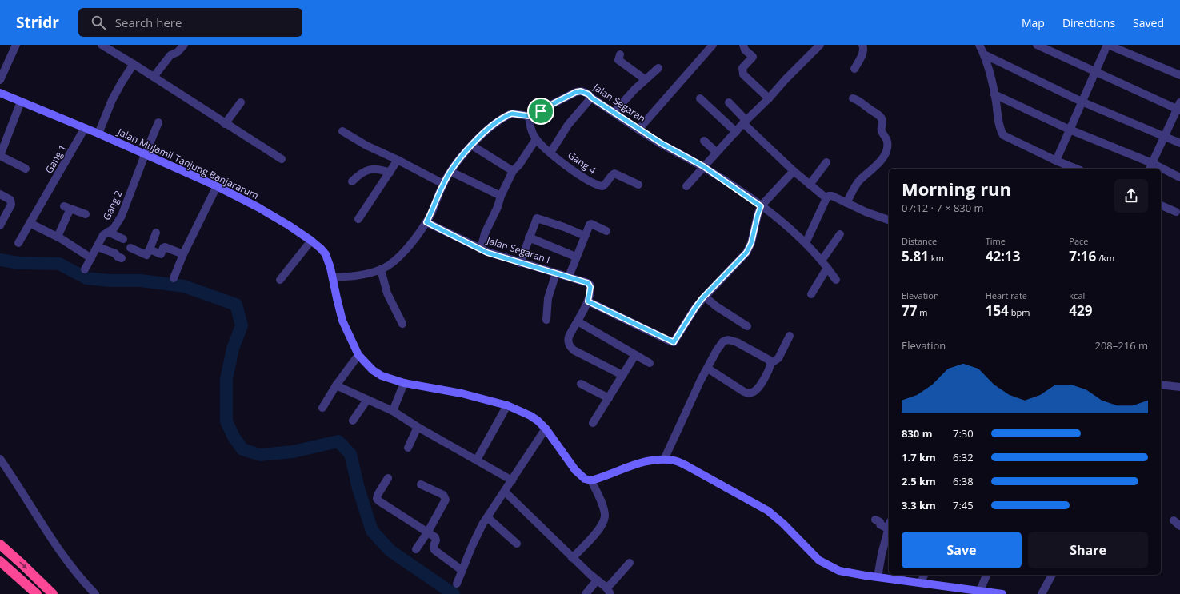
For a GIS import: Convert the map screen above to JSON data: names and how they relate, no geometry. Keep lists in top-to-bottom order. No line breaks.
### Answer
{"streets":{"street":["Jalan Segaran","Gang 1","Gang 4","Jalan Mujamil Tanjung Banjararum","Gang 2","Jalan Segaran I"]},"crossings":[["Jalan Segaran","Gang 4"],["Gang 1","Jalan Mujamil Tanjung Banjararum"],["Jalan Mujamil Tanjung Banjararum","Gang 2"]],"page":{"header":"Stridr","search":"Search here","nav":["Map","Directions","Saved"],"heading":["Morning run","07:12 · 7 × 830 m"],"stats":[["Distance","5.81 km"],["Time","42:13"],["Pace","7:16 /km"],["Elevation","77 m"],["Heart rate","154 bpm"],["kcal","429"]],"chart":["Elevation","208–216 m"],"list":[{"name":"830 m","note":"7:30"},{"name":"1.7 km","note":"6:32"},{"name":"2.5 km","note":"6:38"},{"name":"3.3 km","note":"7:45"}],"buttons":["Save","Share"]}}
